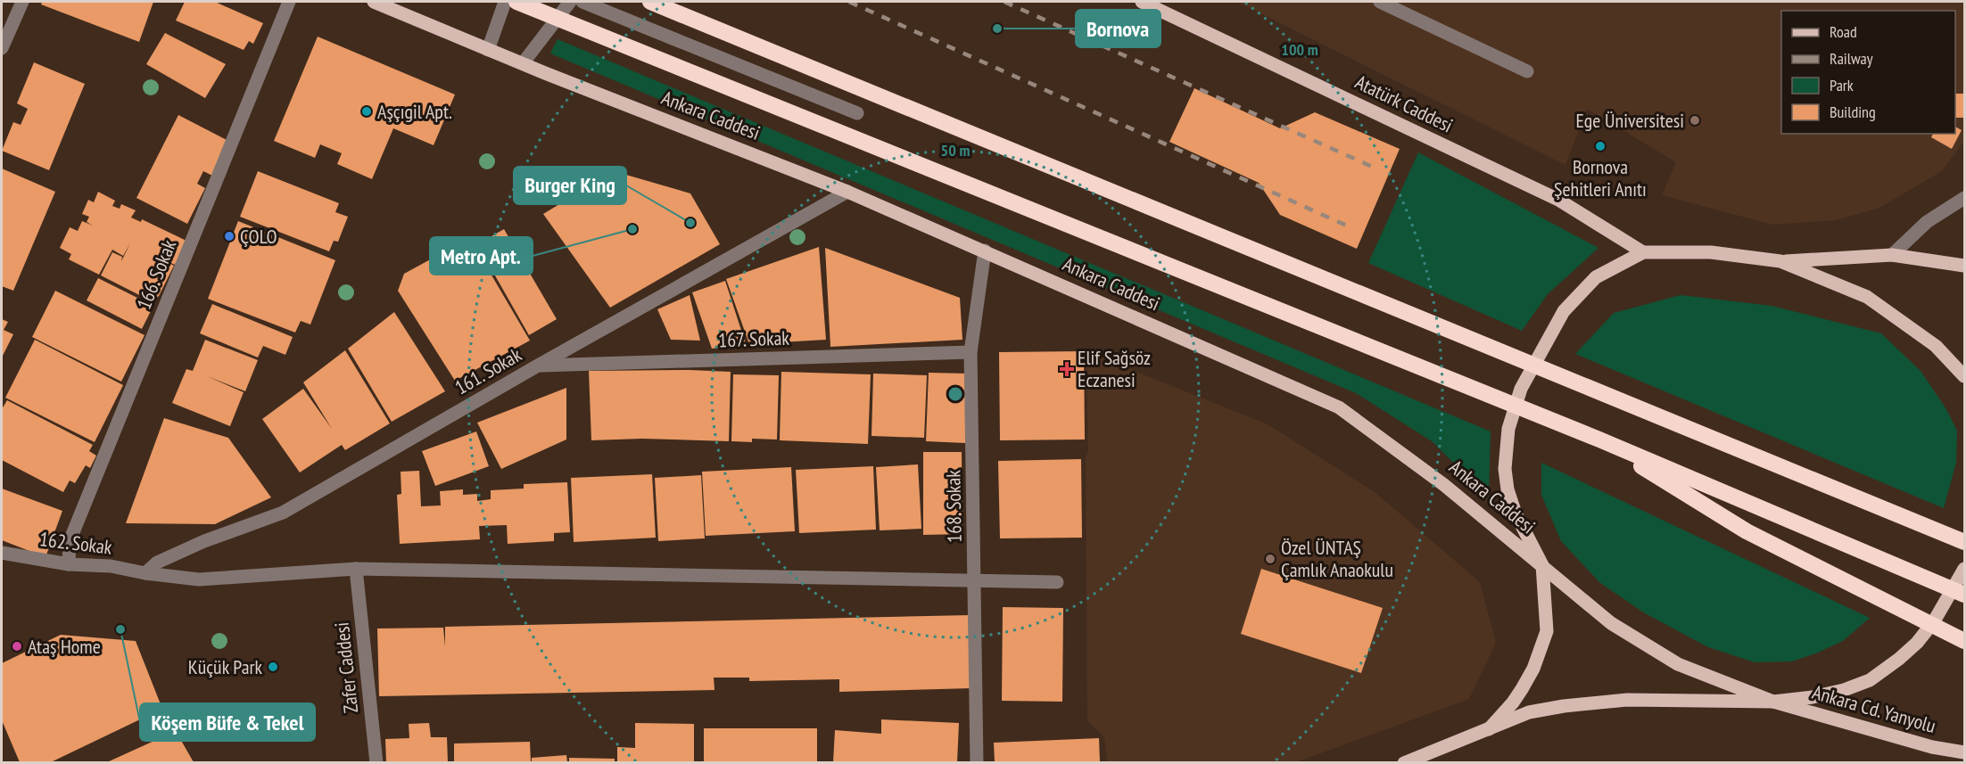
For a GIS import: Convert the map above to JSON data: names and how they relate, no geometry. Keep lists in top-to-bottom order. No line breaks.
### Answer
{"streets":{"highway":["Ankara Caddesi"],"main road":["Atatürk Caddesi","Ankara Cd. Yanyolu"],"street":["166. Sokak","167. Sokak","161. Sokak","168. Sokak","162. Sokak","Zafer Caddesi"]},"crossings":[["Ankara Caddesi","161. Sokak"],["Ankara Caddesi","168. Sokak"],["Ankara Caddesi","Ankara Cd. Yanyolu"],["166. Sokak","162. Sokak"],["167. Sokak","161. Sokak"],["167. Sokak","168. Sokak"],["161. Sokak","162. Sokak"],["168. Sokak","162. Sokak"],["162. Sokak","Zafer Caddesi"]],"places":{"other":["Bornova","Aşçıgil Apt.","Ege Üniversitesi","Bornova Şehitleri Anıtı","Burger King","Metro Apt.","ÇOLO","Özel ÜNTAŞ Çamlık Anaokulu","Köşem Büfe & Tekel","Ataş Home","Küçük Park"],"health":["Elif Sağsöz Eczanesi"]},"legend":["Road","Railway","Park","Building"],"rings":["100 m","50 m"]}
